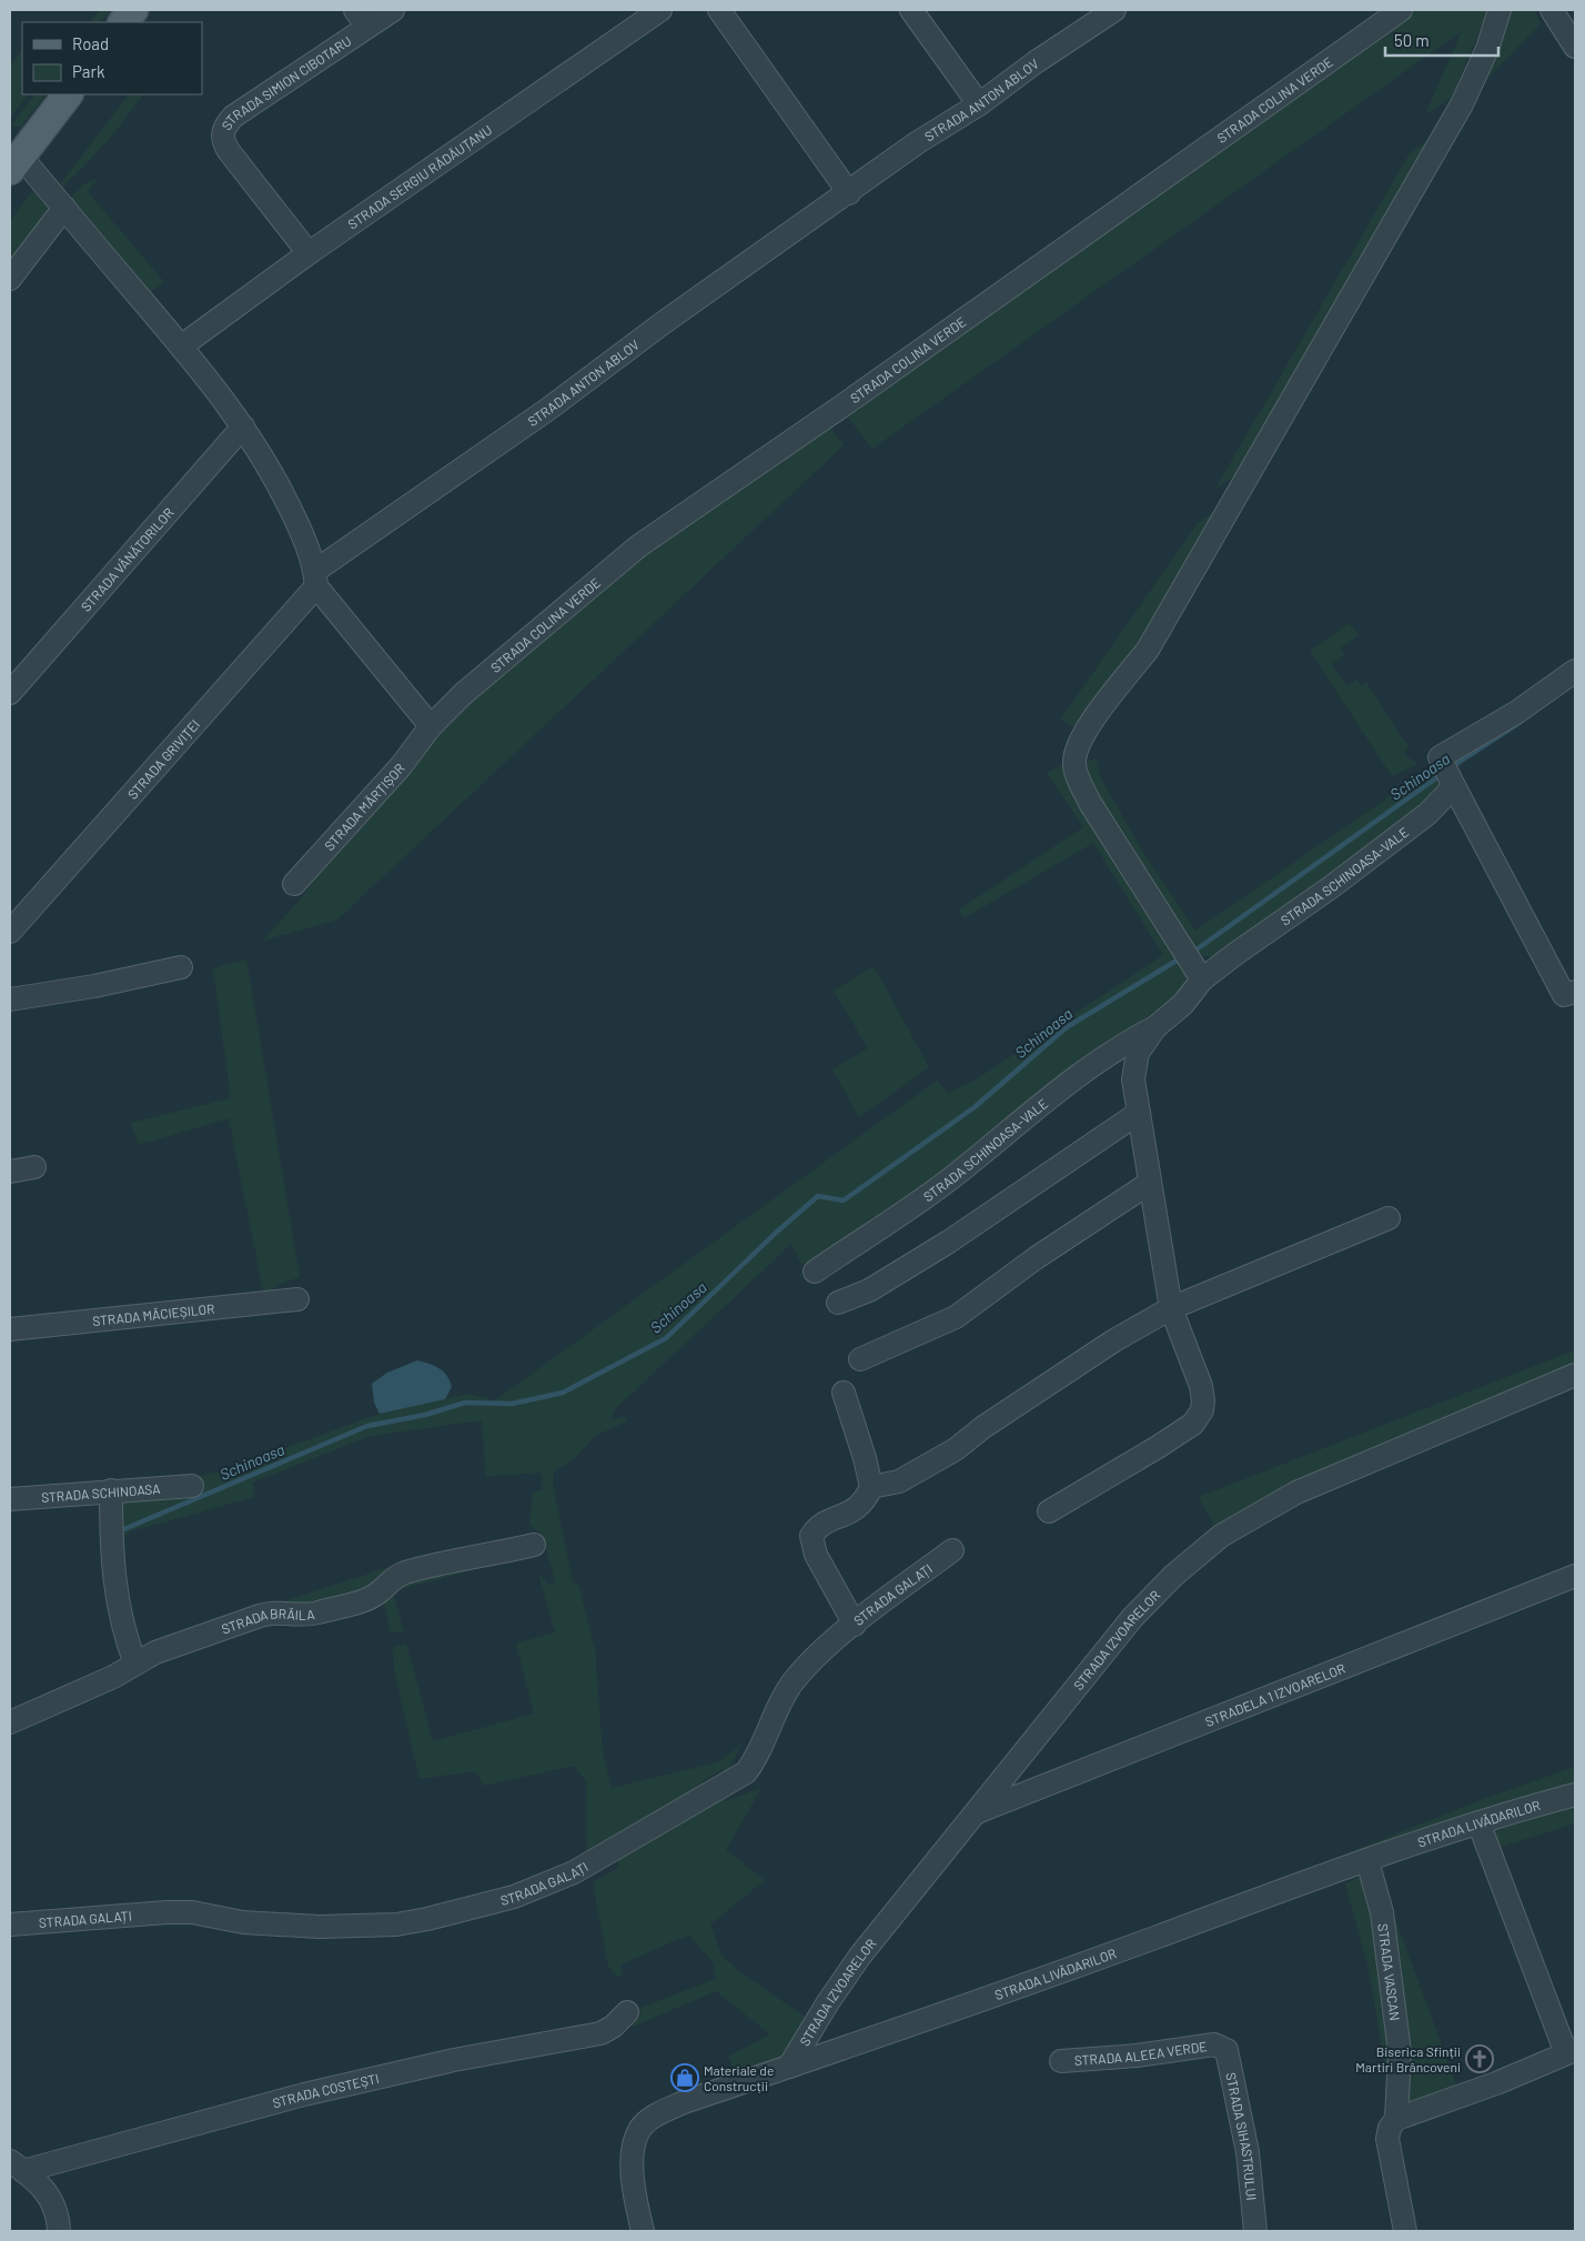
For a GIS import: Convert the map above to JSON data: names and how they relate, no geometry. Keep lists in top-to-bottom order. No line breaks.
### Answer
{"streets":{"street":["STRADA SIMION CIBOTARU","STRADA COLINA VERDE","STRADA ANTON ABLOV","STRADA SERGIU RĂDĂUȚANU","STRADA VÂNĂTORILOR","STRADA GRIVIȚEI","STRADA MĂRȚIȘOR","STRADA SCHINOASA-VALE","STRADA MĂCIEȘILOR","STRADA SCHINOASA","STRADA GALAȚI","STRADA BRĂILA","STRADA IZVOARELOR","STRADELA 1 IZVOARELOR","STRADA LIVĂDARILOR","STRADA VASCAN","STRADA ALEEA VERDE","STRADA COSTEȘTI","STRADA SIHASTRULUI"]},"crossings":[["STRADA SIMION CIBOTARU","STRADA SERGIU RĂDĂUȚANU"],["STRADA COLINA VERDE","STRADA MĂRȚIȘOR"],["STRADA ANTON ABLOV","STRADA GRIVIȚEI"],["STRADA IZVOARELOR","STRADELA 1 IZVOARELOR"],["STRADA IZVOARELOR","STRADA LIVĂDARILOR"],["STRADA LIVĂDARILOR","STRADA VASCAN"],["STRADA ALEEA VERDE","STRADA SIHASTRULUI"]],"water":["Schinoasa"],"places":{"church":["Biserica Sfinții Martiri Brâncoveni"],"shop":["Materiale de Construcții"]},"legend":["Road","Park"],"scale_bar":"50 m"}
